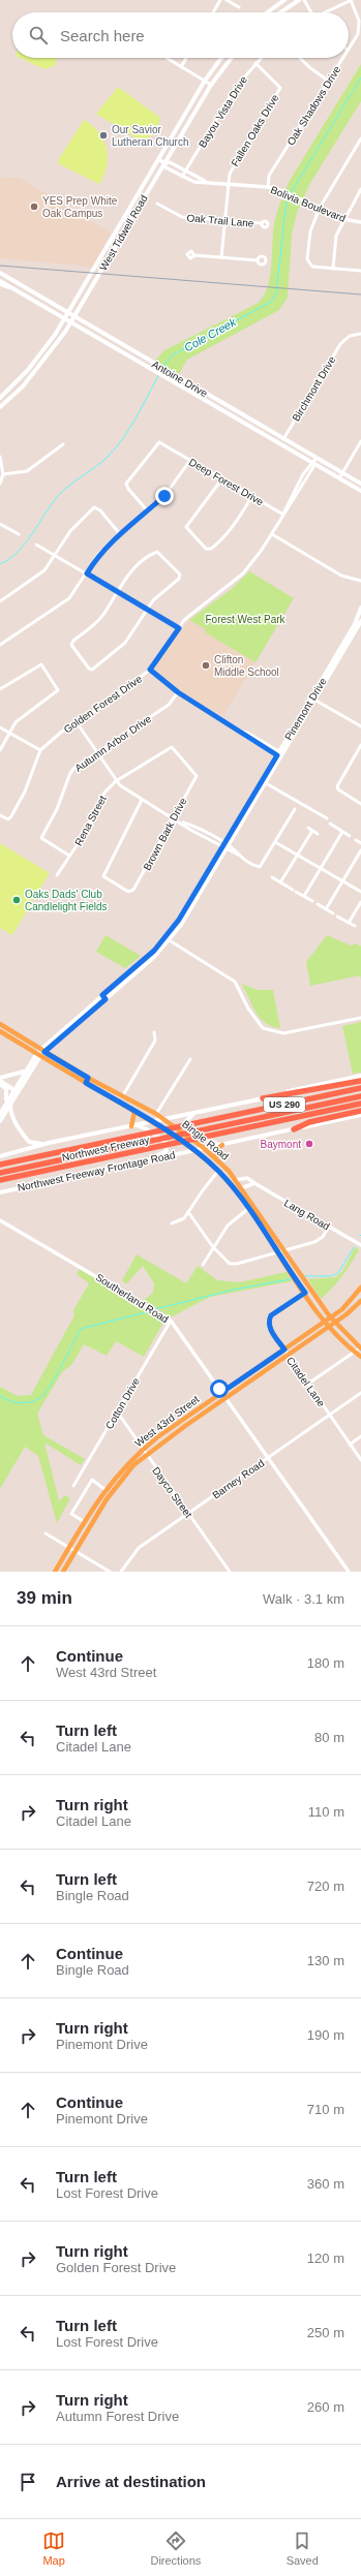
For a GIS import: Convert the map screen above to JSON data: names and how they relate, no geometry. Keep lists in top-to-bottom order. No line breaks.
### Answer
{"streets":{"highway":["US 290","Northwest Freeway"],"main road":["West Tidwell Road","Antoine Drive","Pinemont Drive","Bingle Road","Northwest Freeway Frontage Road","West 43rd Street"],"street":["Oak Shadows Drive","Bayou Vista Drive","Fallen Oaks Drive","Bolivia Boulevard","Oak Trail Lane","Birchmont Drive","Deep Forest Drive","Golden Forest Drive","Autumn Arbor Drive","Rena Street","Brown Bark Drive","Lang Road","Southerland Road","Citadel Lane","Cotton Drive","Barney Road","Dayco Street"]},"crossings":[["Oak Shadows Drive","Bolivia Boulevard"],["Bayou Vista Drive","Fallen Oaks Drive"],["Bayou Vista Drive","Bolivia Boulevard"],["Fallen Oaks Drive","Bolivia Boulevard"],["Fallen Oaks Drive","Oak Trail Lane"],["Bolivia Boulevard","West Tidwell Road"],["West Tidwell Road","Antoine Drive"],["Antoine Drive","Birchmont Drive"],["Antoine Drive","Golden Forest Drive"],["Deep Forest Drive","Golden Forest Drive"],["Pinemont Drive","Bingle Road"],["Autumn Arbor Drive","Rena Street"],["Rena Street","Brown Bark Drive"],["Bingle Road","Northwest Freeway Frontage Road"],["Bingle Road","Lang Road"],["Bingle Road","Citadel Lane"],["Bingle Road","West 43rd Street"],["Southerland Road","Cotton Drive"],["Southerland Road","West 43rd Street"],["Southerland Road","Barney Road"],["Citadel Lane","West 43rd Street"],["Citadel Lane","Barney Road"],["Cotton Drive","Dayco Street"],["West 43rd Street","Dayco Street"],["Barney Road","Dayco Street"]],"water":["Cole Creek"],"parks":["Forest West Park"],"places":["Our Savior Lutheran Church","YES Prep White Oak Campus","Clifton Middle School","Oaks Dads' Club Candlelight Fields","Baymont"],"page":{"search":"Search here","heading":["39 min","Walk · 3.1 km"],"list":[["Continue","West 43rd Street","180 m"],["Turn left","Citadel Lane","80 m"],["Turn right","Citadel Lane","110 m"],["Turn left","Bingle Road","720 m"],["Continue","Bingle Road","130 m"],["Turn right","Pinemont Drive","190 m"],["Continue","Pinemont Drive","710 m"],["Turn left","Lost Forest Drive","360 m"],["Turn right","Golden Forest Drive","120 m"],["Turn left","Lost Forest Drive","250 m"],["Turn right","Autumn Forest Drive","260 m"],"Arrive at destination"],"nav":["Map","Directions","Saved"]}}
